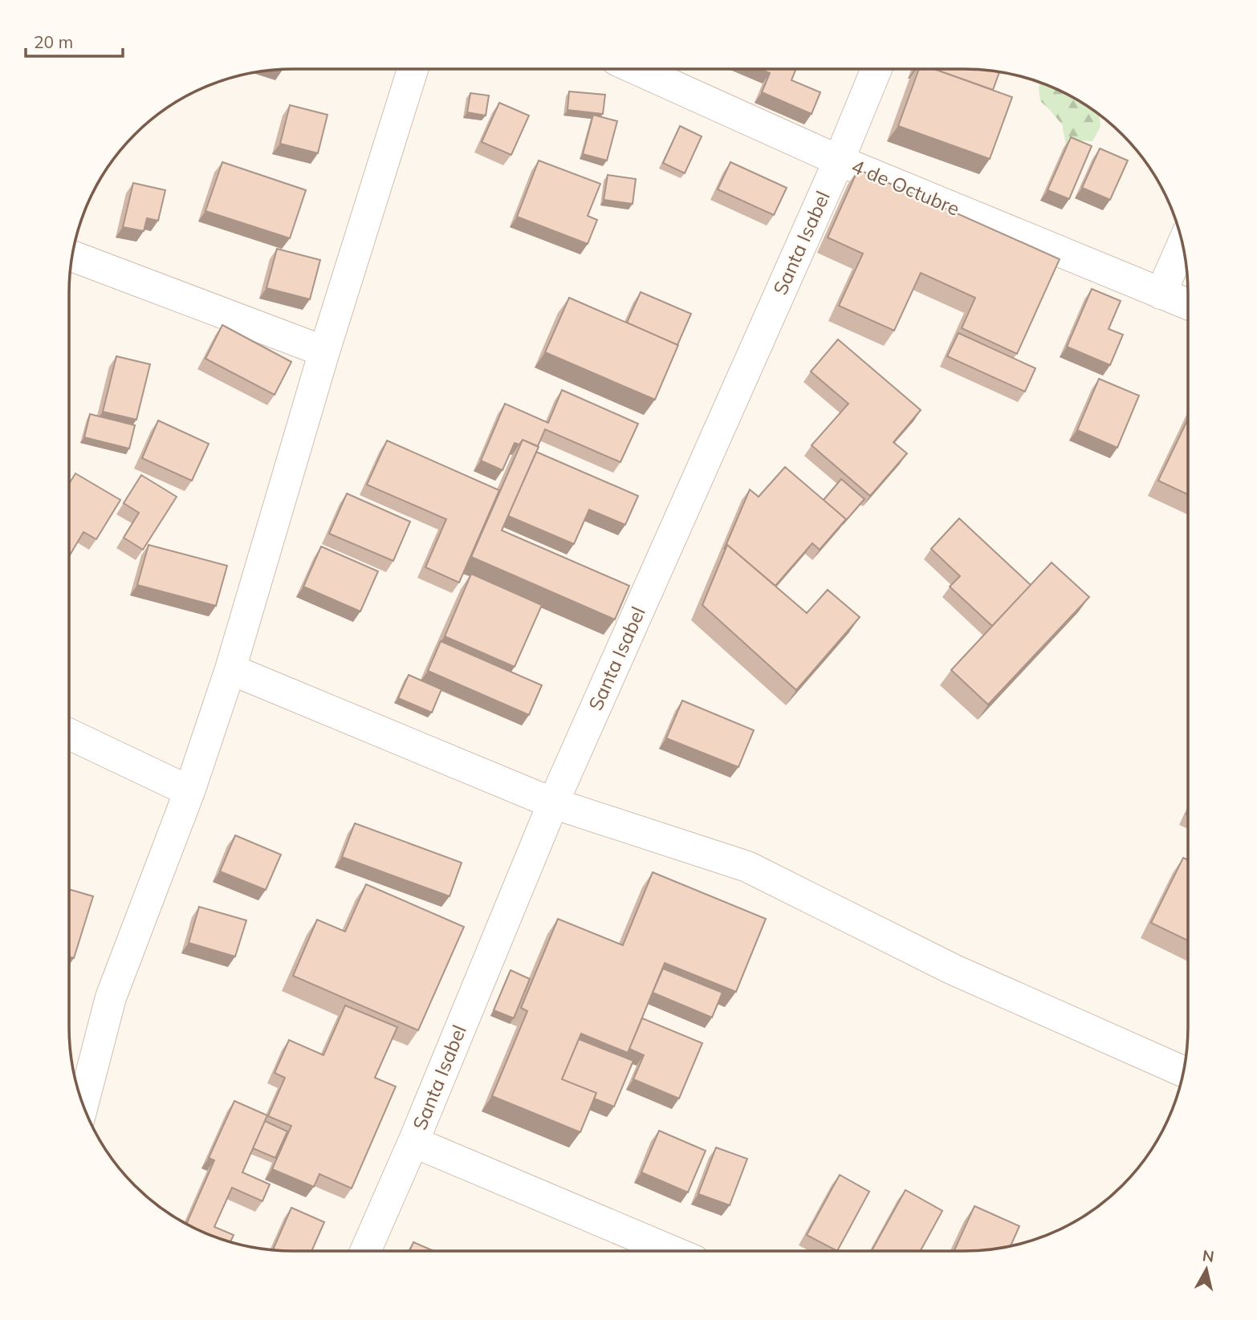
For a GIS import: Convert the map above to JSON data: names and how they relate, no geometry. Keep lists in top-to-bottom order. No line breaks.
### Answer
{"streets":{"street":["4 de Octubre","Santa Isabel"]},"crossings":[["4 de Octubre","Santa Isabel"]],"scale_bar":"20 m","north":"top"}
